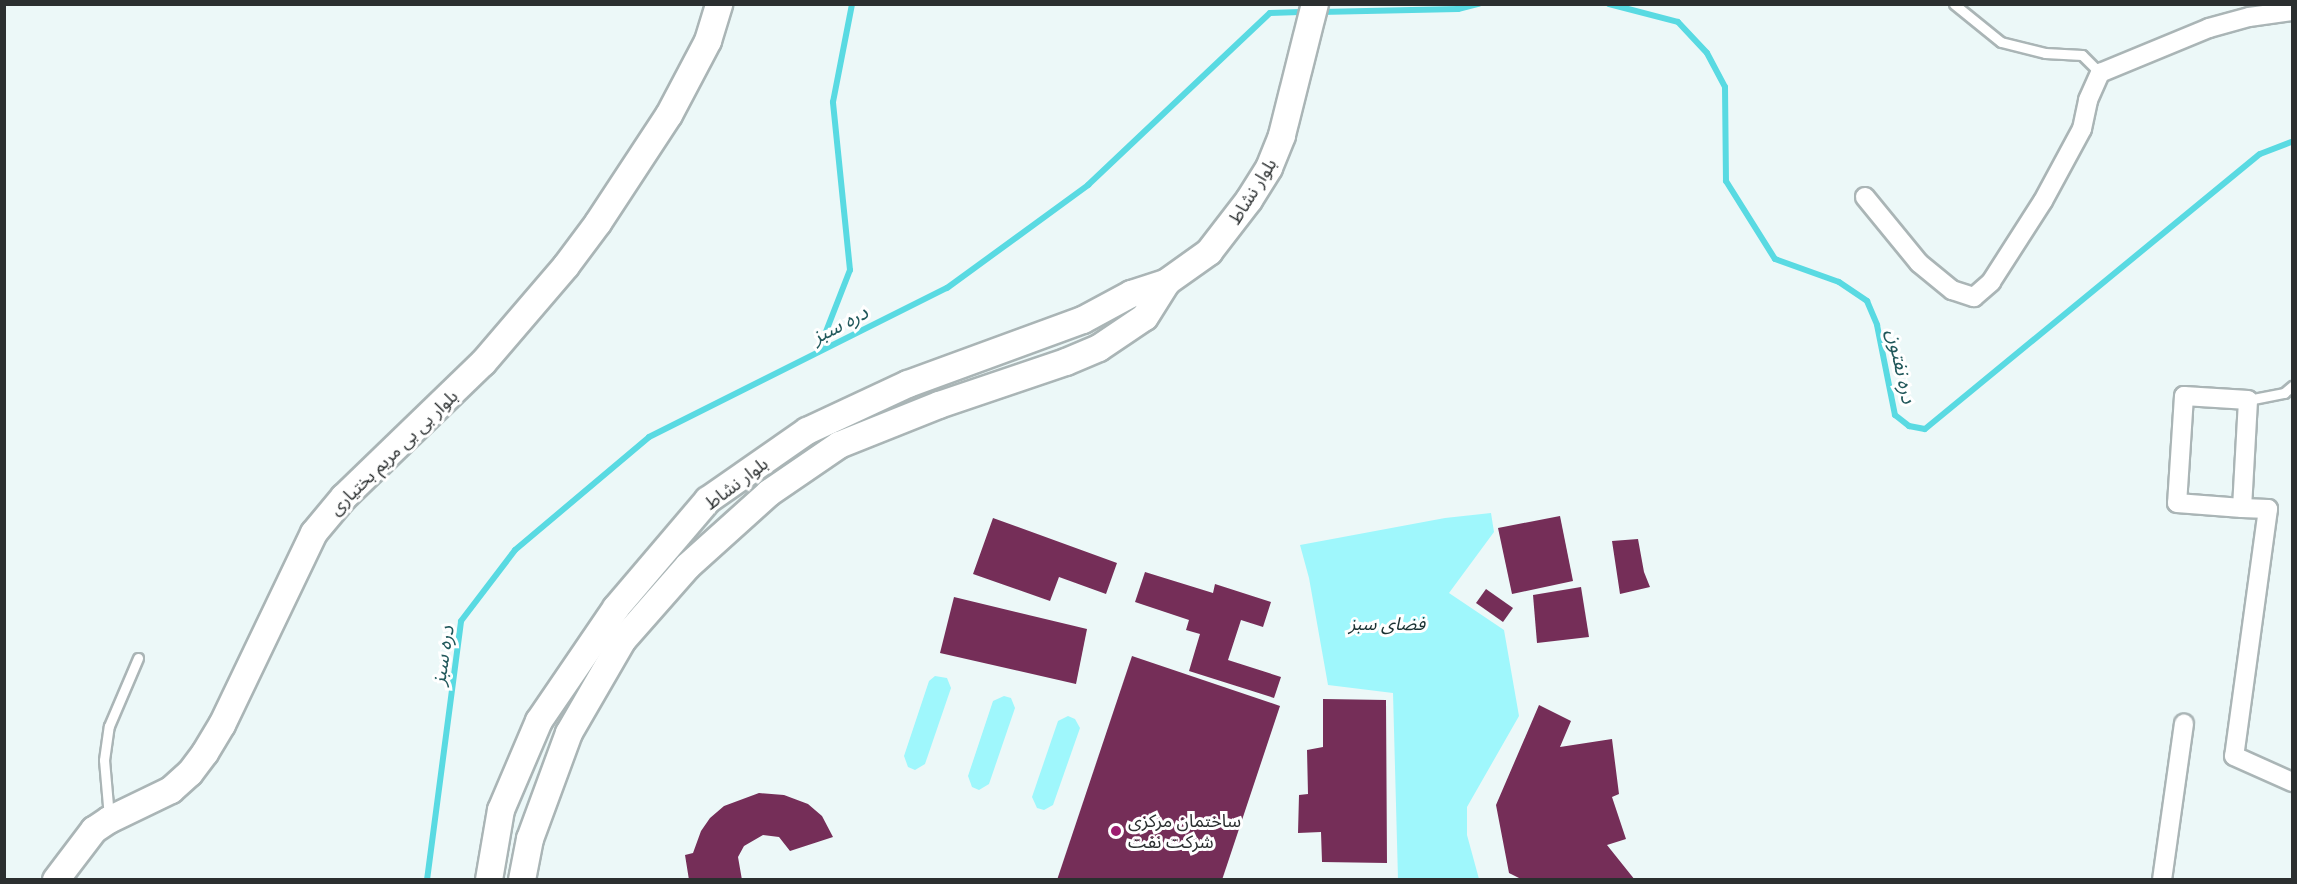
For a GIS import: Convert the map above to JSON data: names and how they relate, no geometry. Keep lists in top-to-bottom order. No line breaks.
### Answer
{"streets":{"main road":["بلوار نشاط","بلوار بی بی مریم بختیاری"]},"water":["دره سبز","دره نفتون"],"parks":["فضای سبز"],"places":["ساختمان مرکزی شرکت نفت"]}
